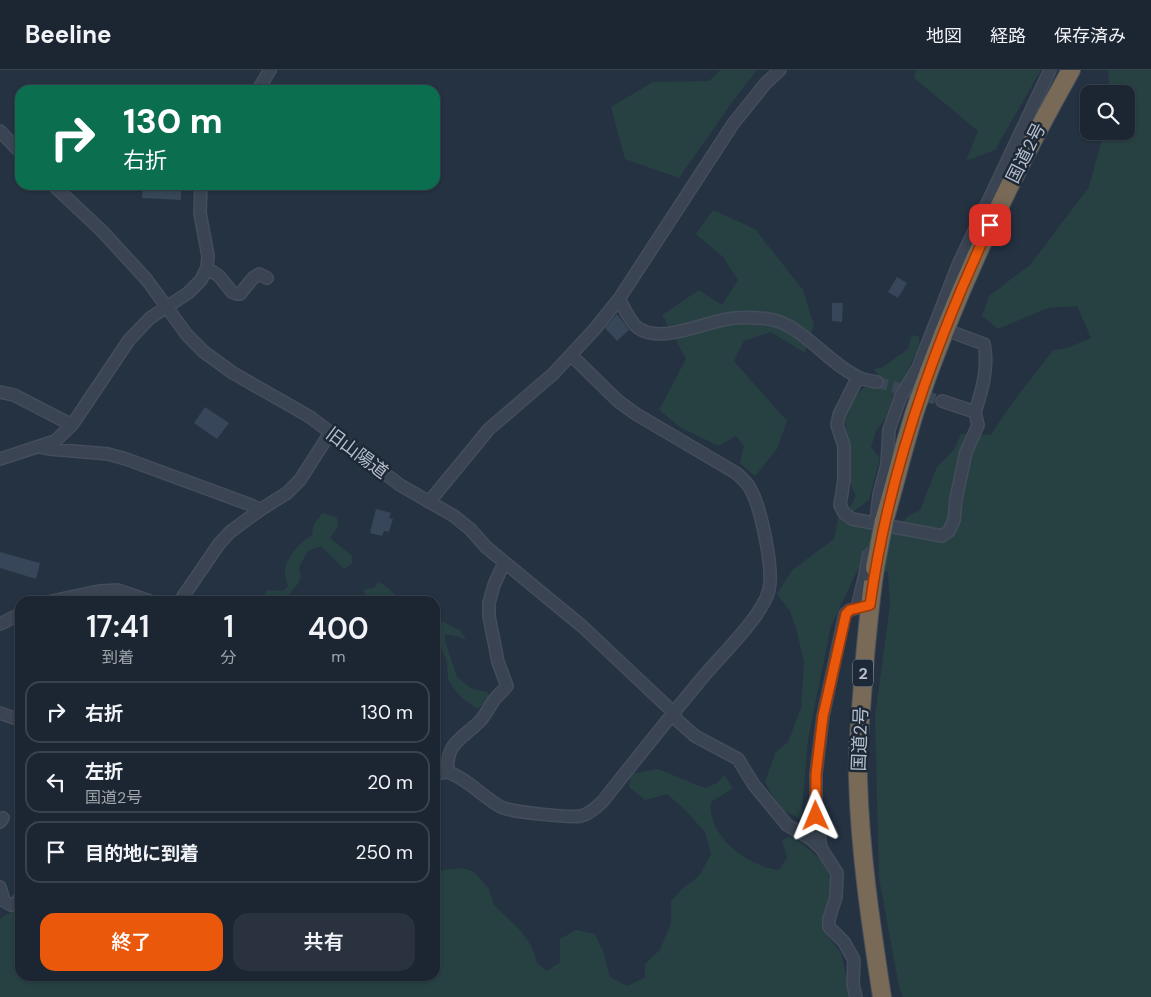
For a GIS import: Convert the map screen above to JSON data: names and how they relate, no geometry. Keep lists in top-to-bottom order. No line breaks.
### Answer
{"streets":{"highway":["国道2号","2"],"street":["旧山陽道"]},"page":{"header":"Beeline","nav":["地図","経路","保存済み"],"turn":["130 m","右折"],"eta":["17:41","到着","1","分","400","m"],"list":[{"name":"右折","value":"130 m"},{"name":"左折","note":"国道2号","value":"20 m"},{"name":"目的地に到着","value":"250 m"}],"buttons":["終了","共有"]}}
